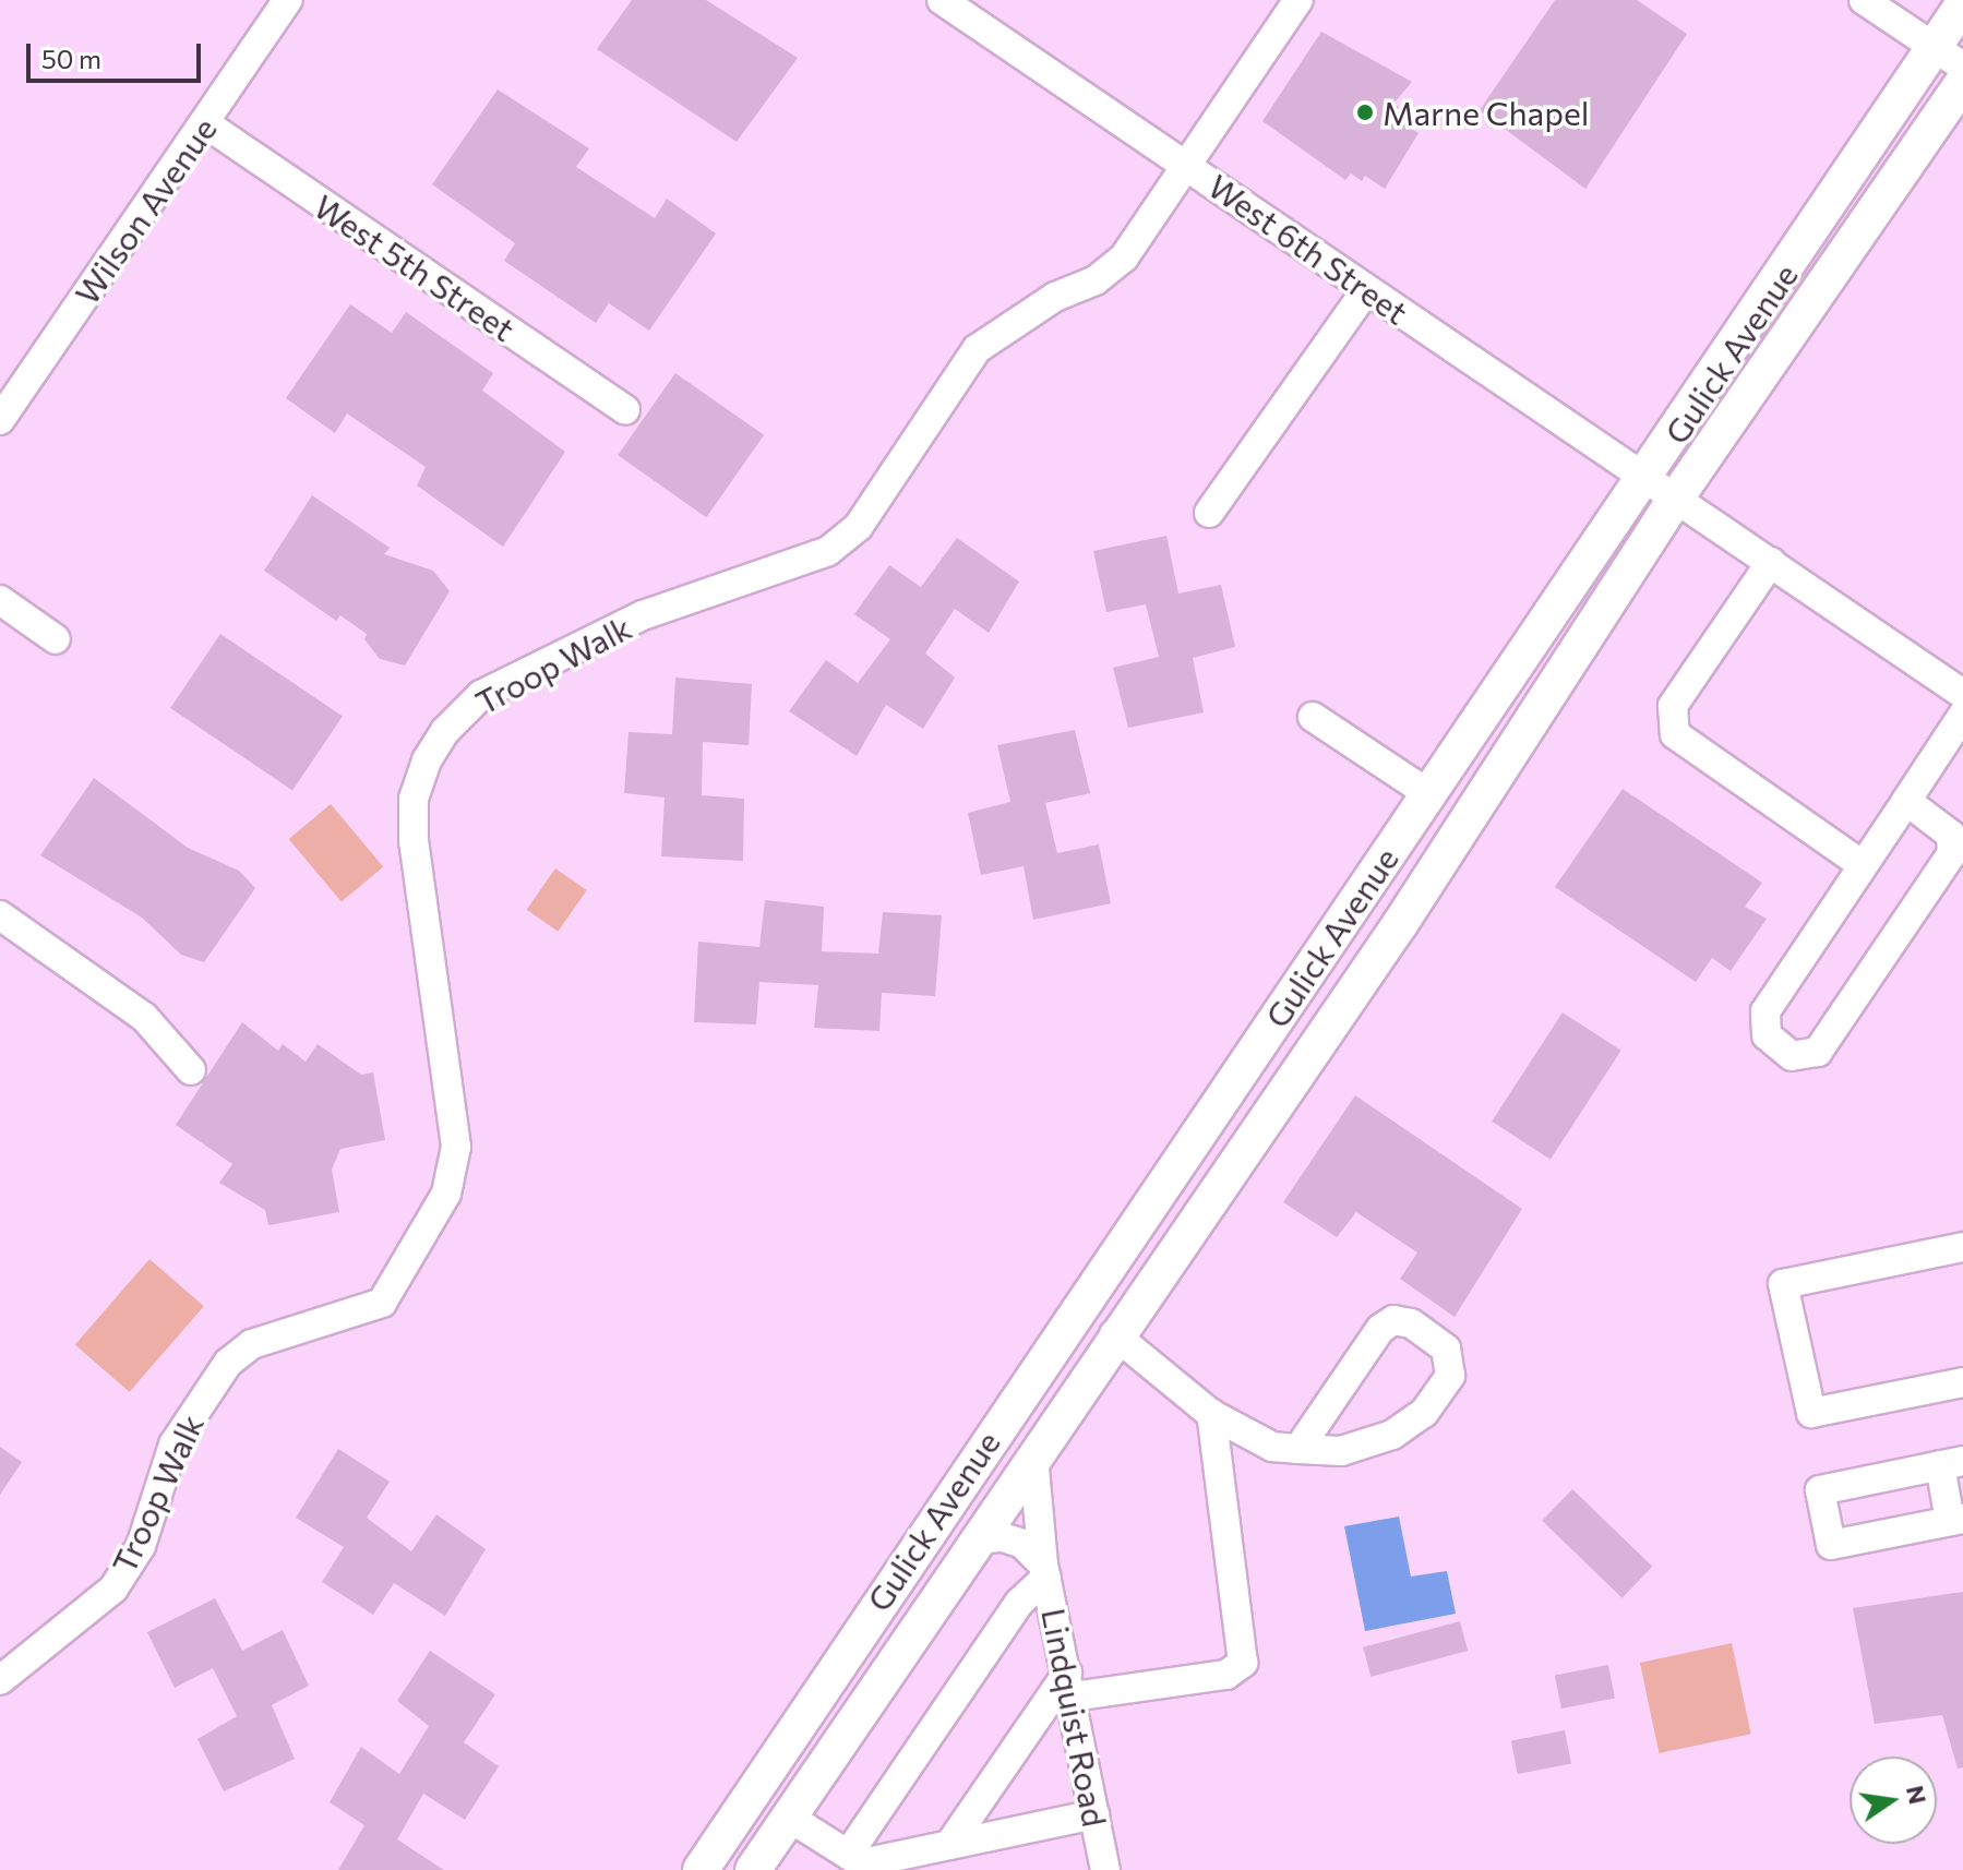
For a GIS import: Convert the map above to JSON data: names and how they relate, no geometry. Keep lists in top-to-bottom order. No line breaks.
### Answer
{"streets":{"main road":["Gulick Avenue"],"street":["Wilson Avenue","West 6th Street","West 5th Street","Troop Walk","Lindquist Road"]},"crossings":[["Wilson Avenue","West 5th Street"],["West 6th Street","Gulick Avenue"],["West 6th Street","Troop Walk"],["Gulick Avenue","Lindquist Road"]],"places":["Marne Chapel"],"scale_bar":"50 m","north":"right"}
